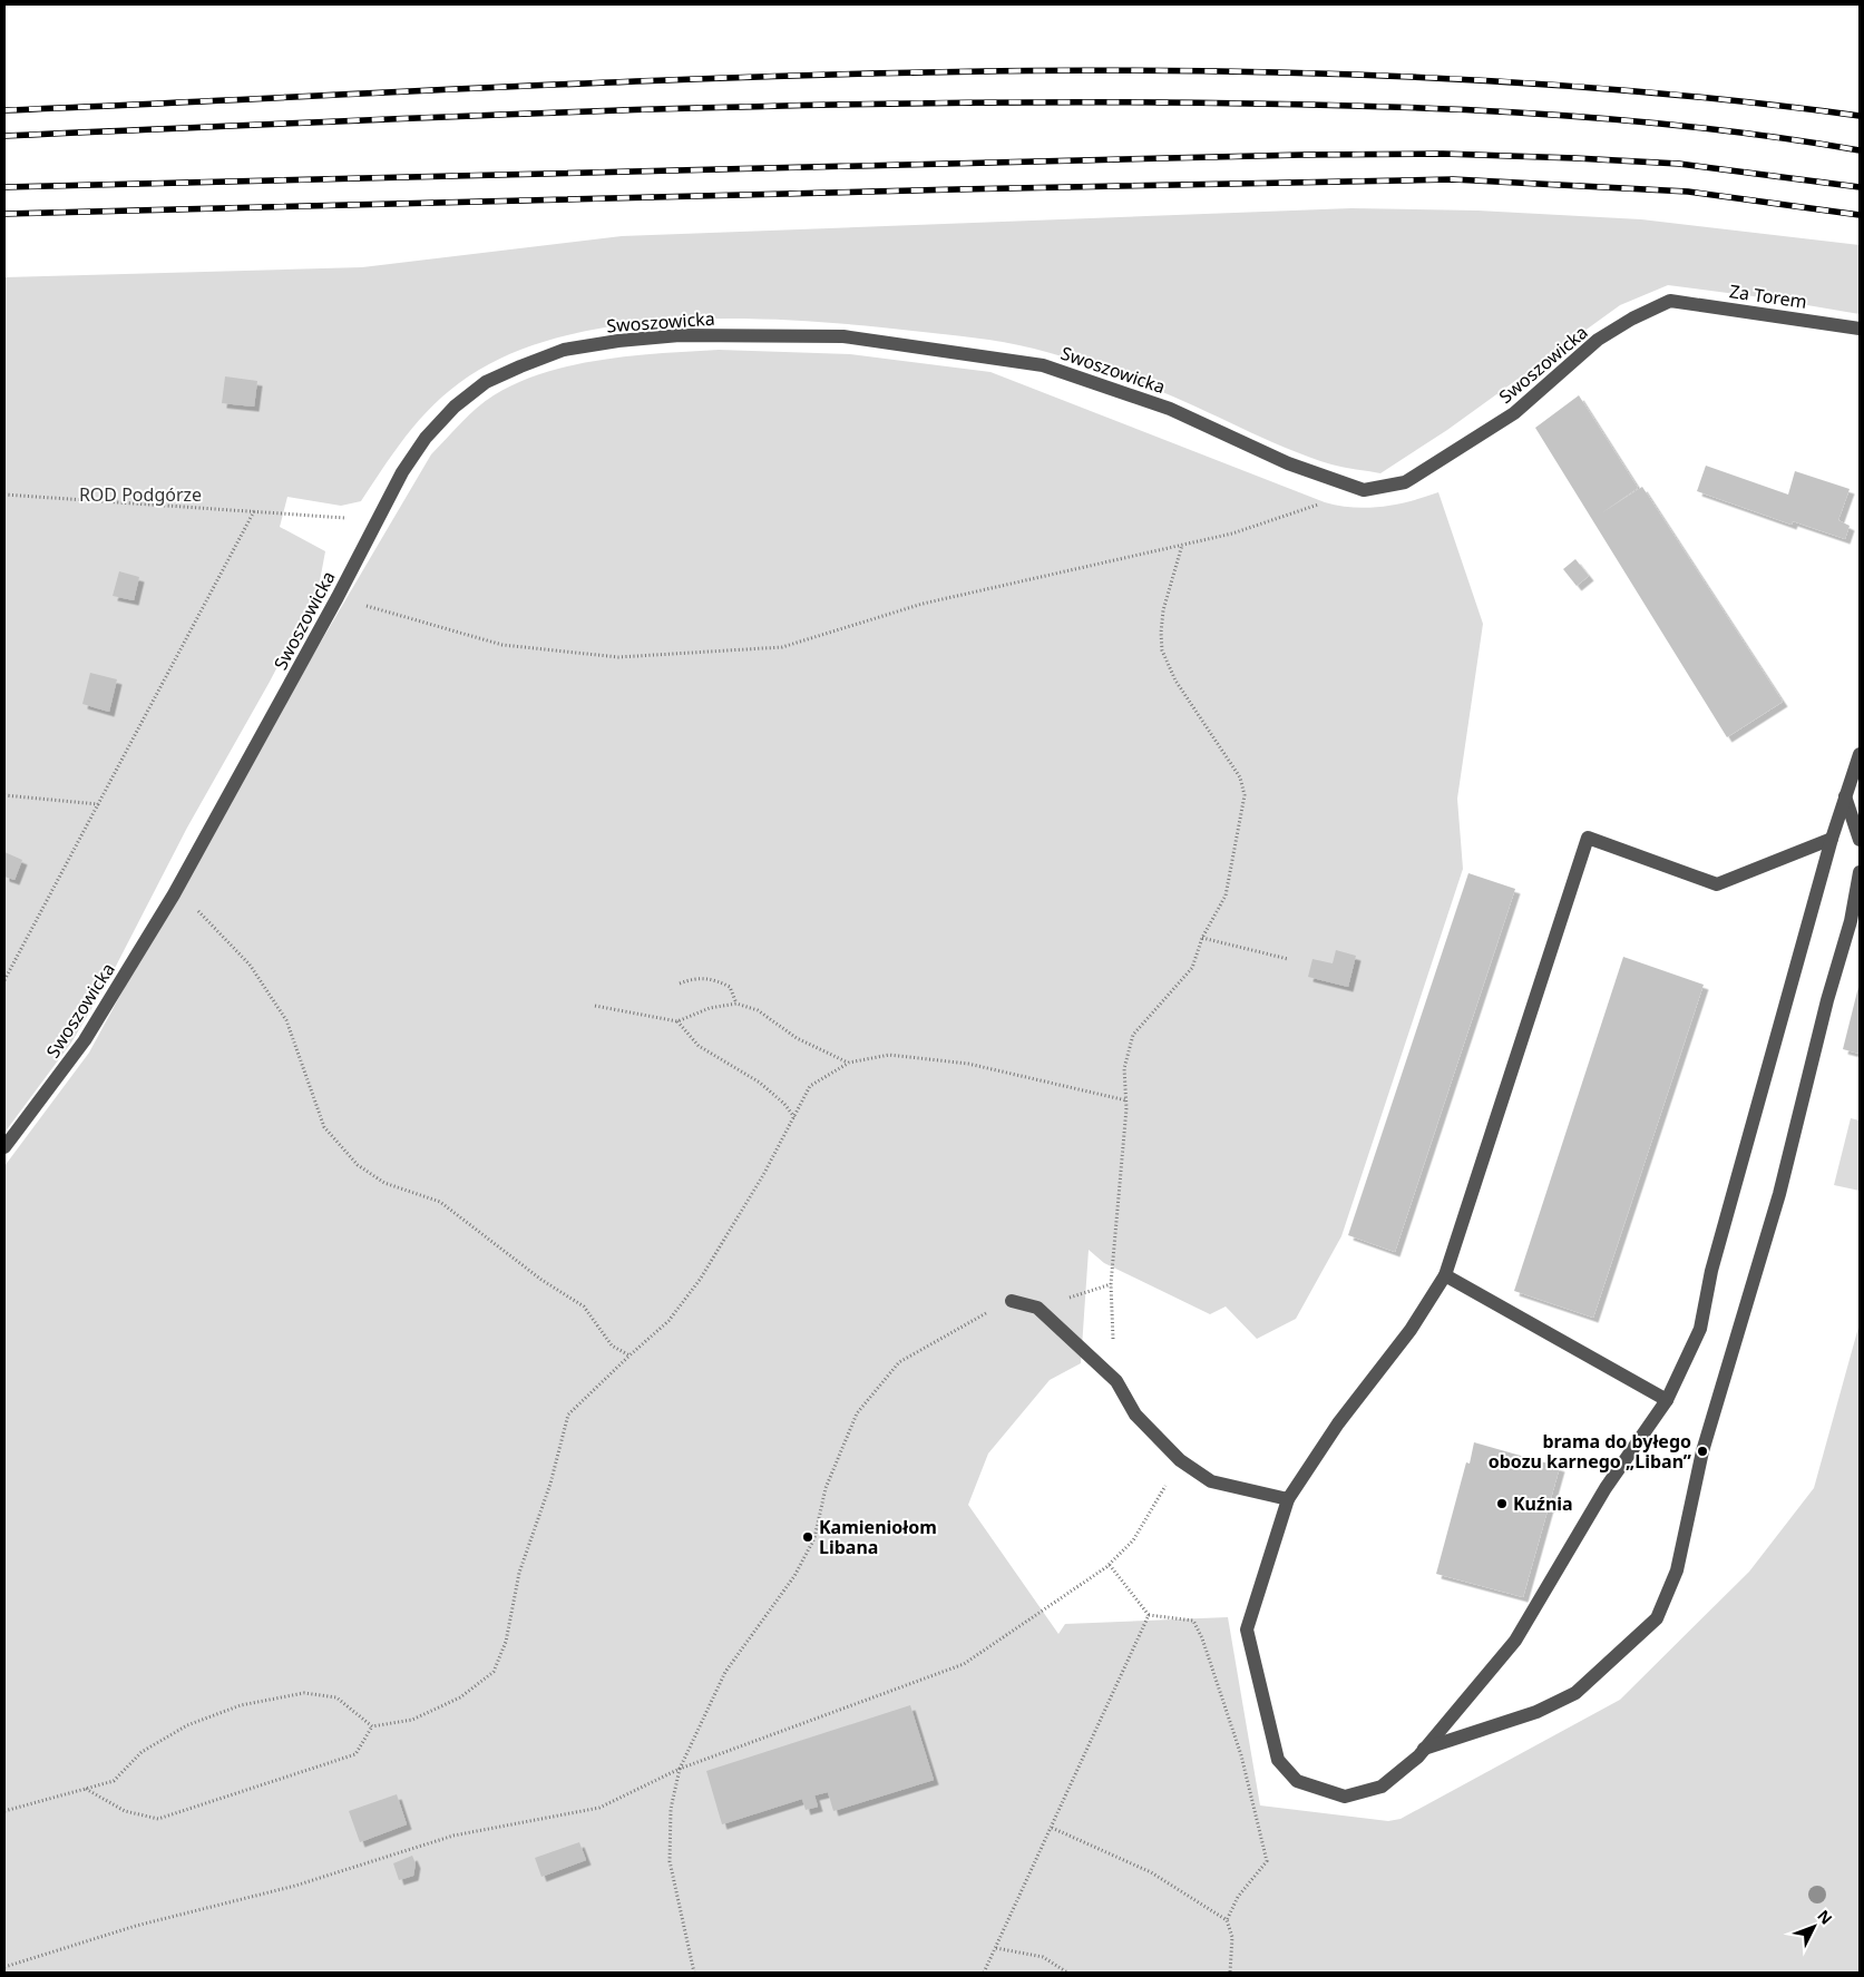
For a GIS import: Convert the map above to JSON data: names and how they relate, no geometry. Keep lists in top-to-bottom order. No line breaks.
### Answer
{"streets":{"street":["Za Torem","Swoszowicka"]},"crossings":[["Za Torem","Swoszowicka"]],"parks":["ROD Podgórze"],"places":["brama do byłego obozu karnego „Liban”","Kuźnia","Kamieniołom Libana"],"north":"top right"}
